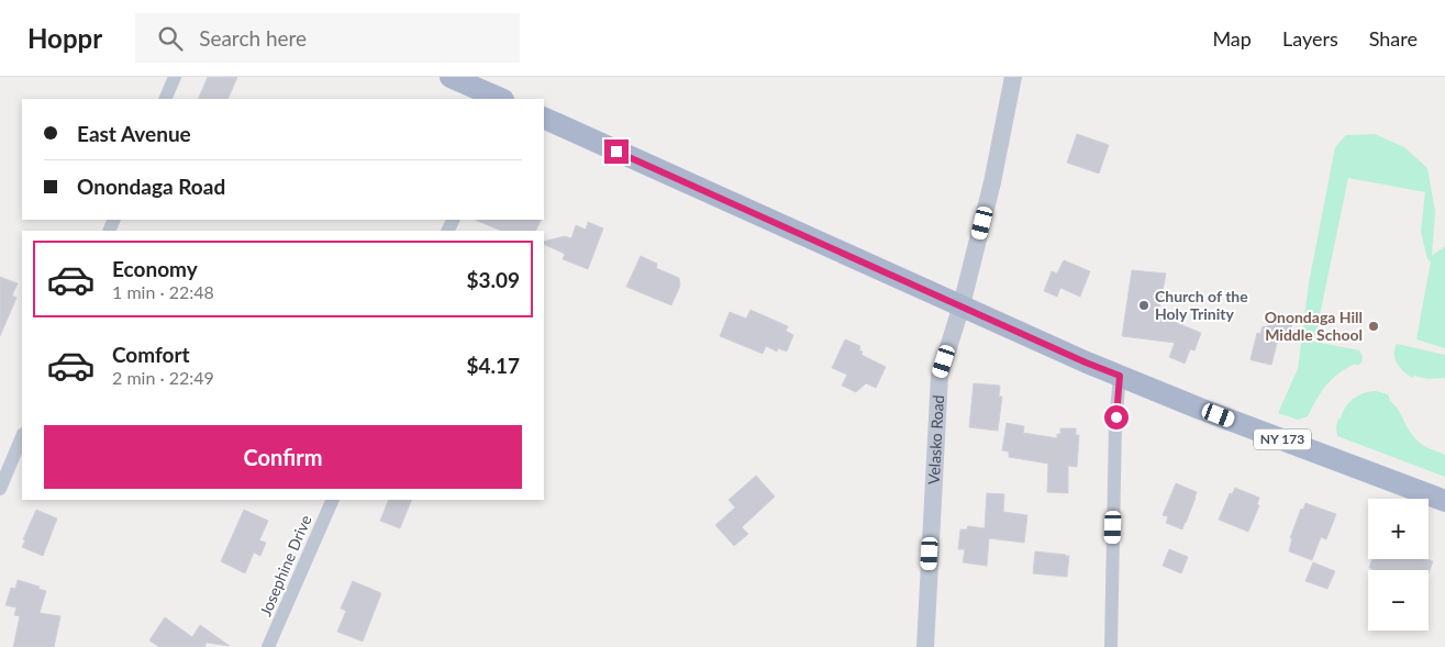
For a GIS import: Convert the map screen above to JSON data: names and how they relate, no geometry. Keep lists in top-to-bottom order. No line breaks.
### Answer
{"streets":{"main road":["NY 173"],"street":["Velasko Road","Josephine Drive"]},"crossings":[["Velasko Road","NY 173"]],"places":["Church of the Holy Trinity","Onondaga Hill Middle School"],"page":{"header":"Hoppr","search":"Search here","nav":["Map","Layers","Share"],"banner":["East Avenue","Onondaga Road"],"list":[{"name":"Economy","note":"1 min · 22:48","value":"$3.09"},{"name":"Comfort","note":"2 min · 22:49","value":"$4.17"}],"buttons":"Confirm","map_buttons":["+","−"]}}
